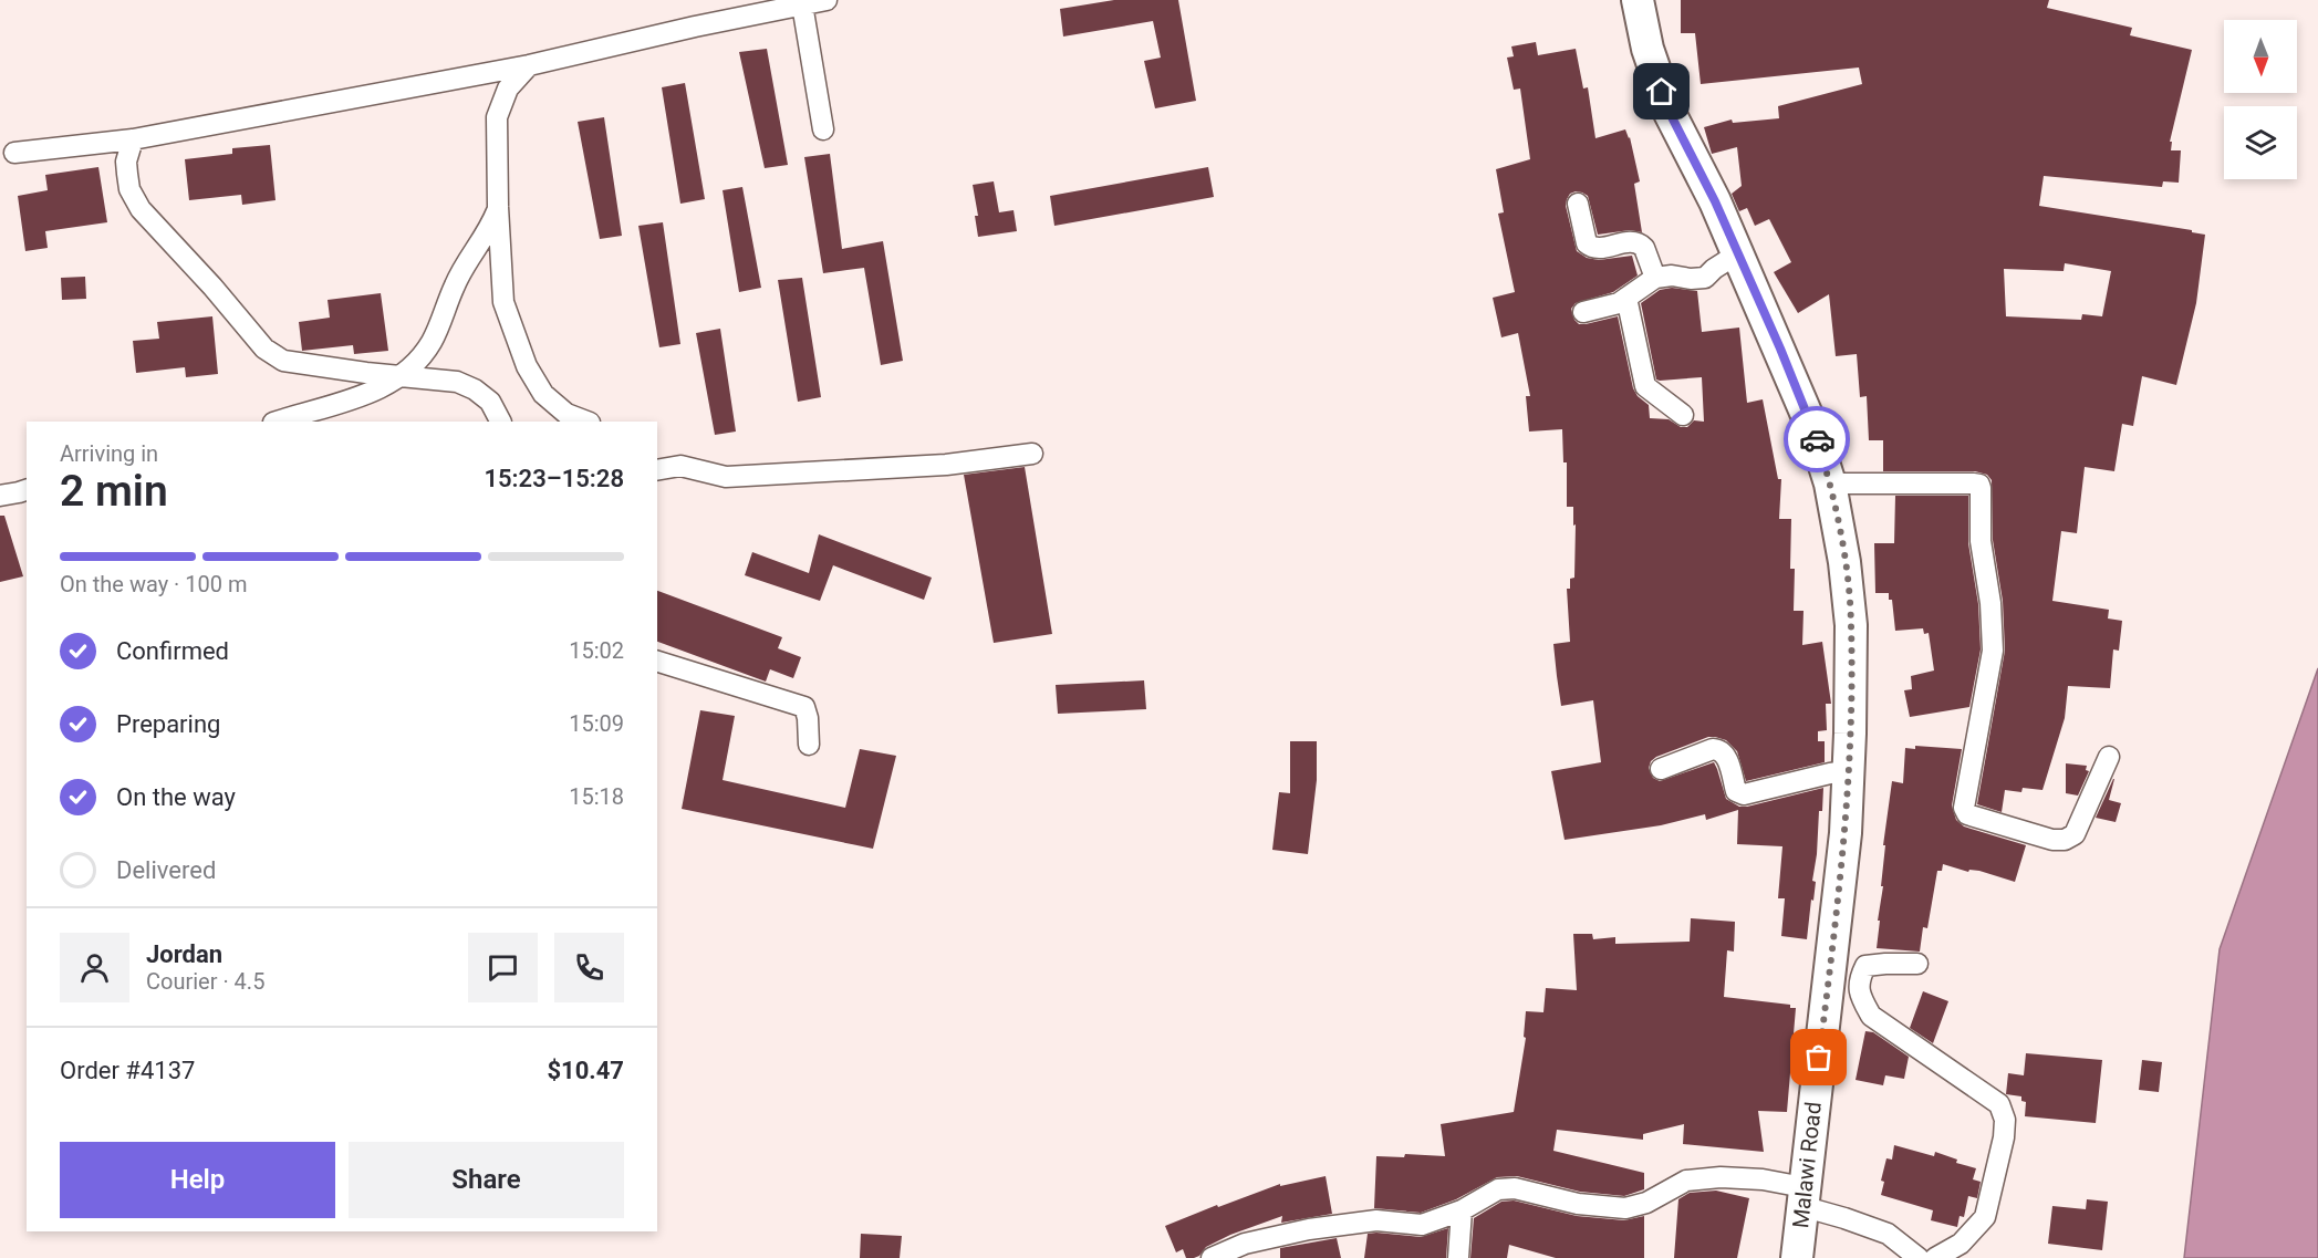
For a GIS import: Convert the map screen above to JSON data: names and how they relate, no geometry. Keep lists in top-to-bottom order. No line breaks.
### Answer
{"streets":{"main road":["Malawi Road"]},"north":"bottom","page":{"heading":["2 min","Arriving in","15:23–15:28"],"panel":["Jordan","Courier · 4.5","Order #4137","$10.47"],"bar":"On the way · 100 m","list":[["Confirmed","15:02"],["Preparing","15:09"],["On the way","15:18"],"Delivered"],"buttons":["Help","Share"]}}
